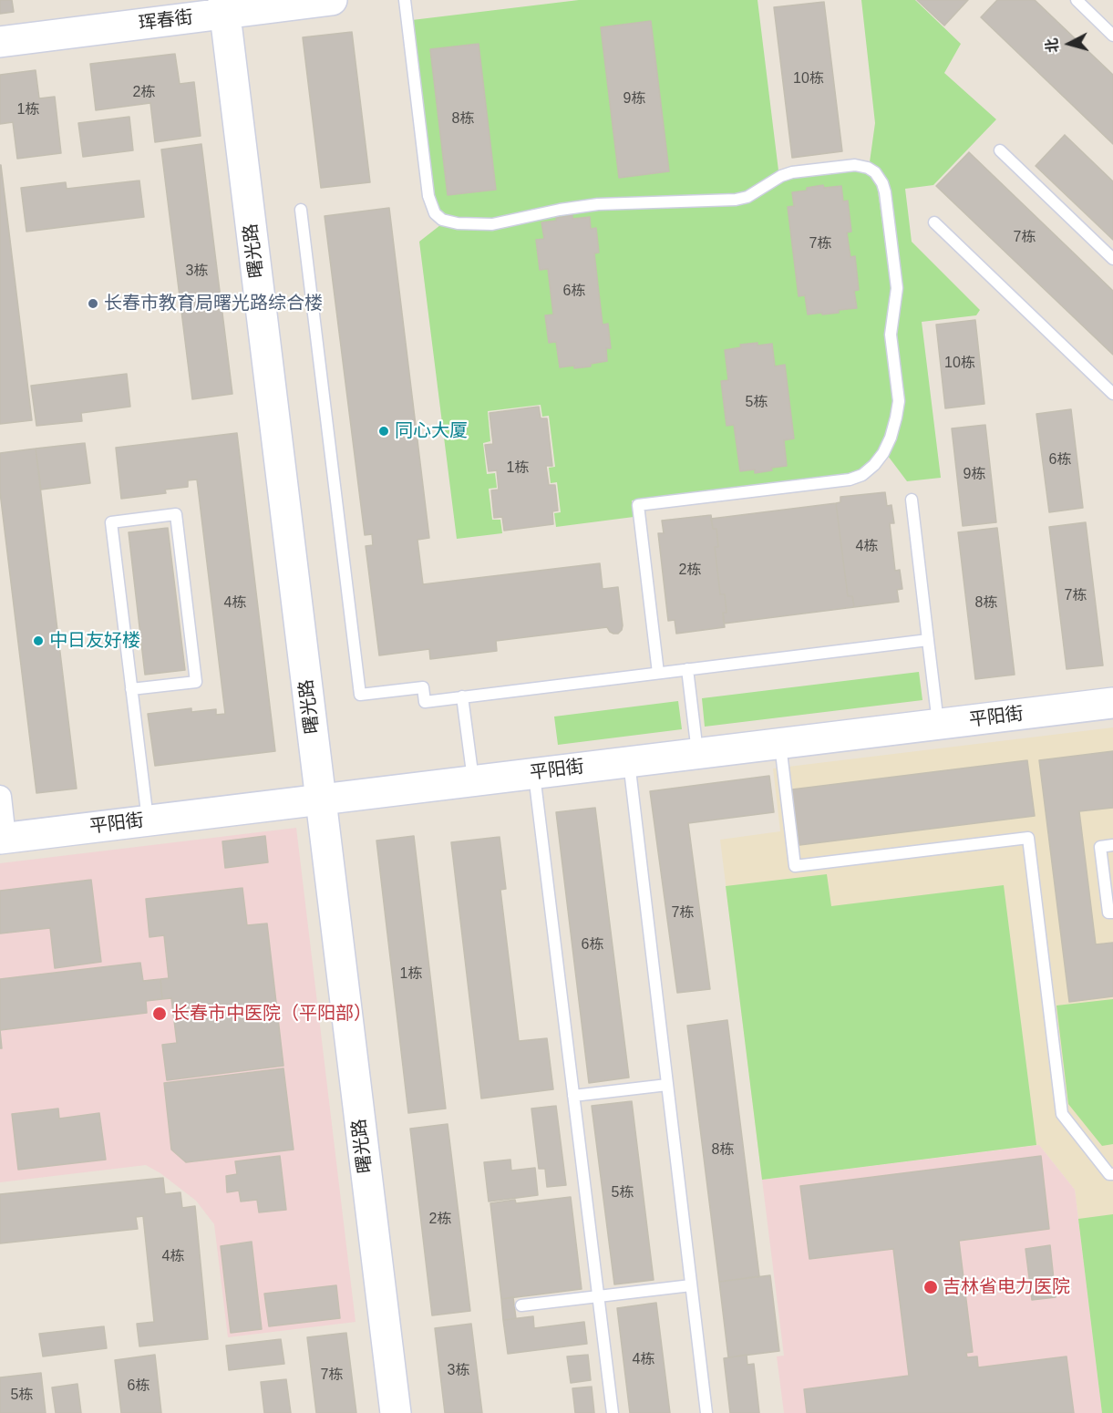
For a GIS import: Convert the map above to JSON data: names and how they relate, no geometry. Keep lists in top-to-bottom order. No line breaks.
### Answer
{"streets":{"street":["珲春街","曙光路","平阳街"]},"crossings":[["珲春街","曙光路"],["曙光路","平阳街"]],"places":["长春市教育局曙光路综合楼","同心大厦","中日友好楼","长春市中医院（平阳部）","吉林省电力医院"],"house_numbers":["10栋","2栋","9栋","1栋","8栋","7栋","7栋","3栋","6栋","10栋","5栋","6栋","1栋","9栋","4栋","2栋","7栋","4栋","8栋","7栋","6栋","1栋","8栋","5栋","2栋","4栋","4栋","3栋","7栋","6栋","5栋"],"north":"left"}
